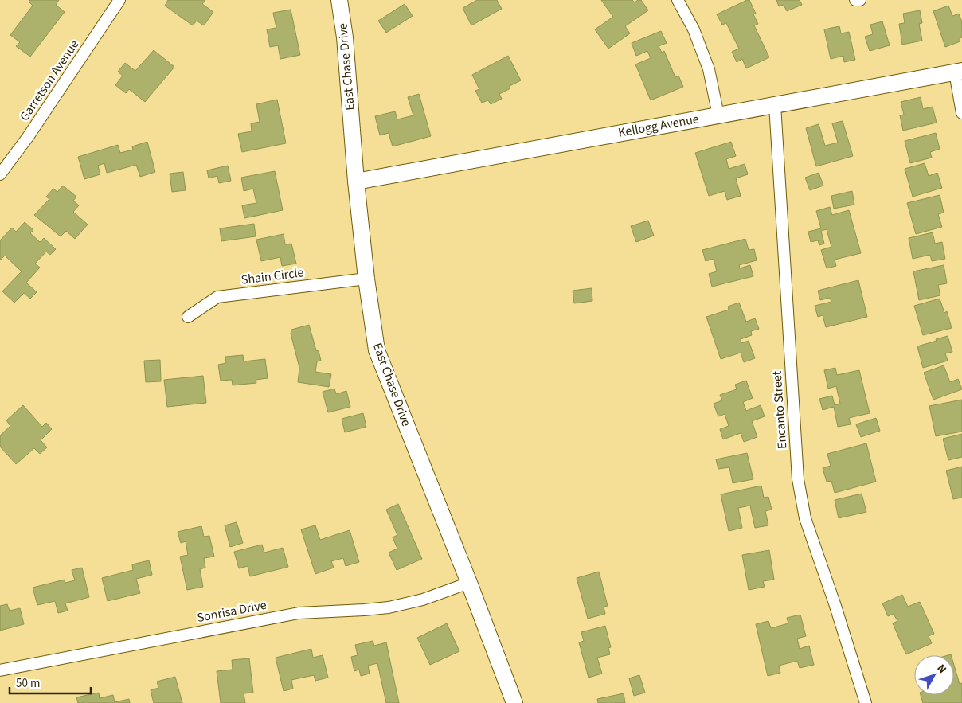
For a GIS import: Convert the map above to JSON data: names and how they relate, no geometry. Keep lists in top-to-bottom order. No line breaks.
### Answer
{"streets":{"street":["East Chase Drive","Garretson Avenue","Kellogg Avenue","Shain Circle","Encanto Street","Sonrisa Drive"]},"crossings":[["East Chase Drive","Kellogg Avenue"],["East Chase Drive","Shain Circle"],["East Chase Drive","Sonrisa Drive"],["Kellogg Avenue","Encanto Street"]],"scale_bar":"50 m","north":"top right"}
